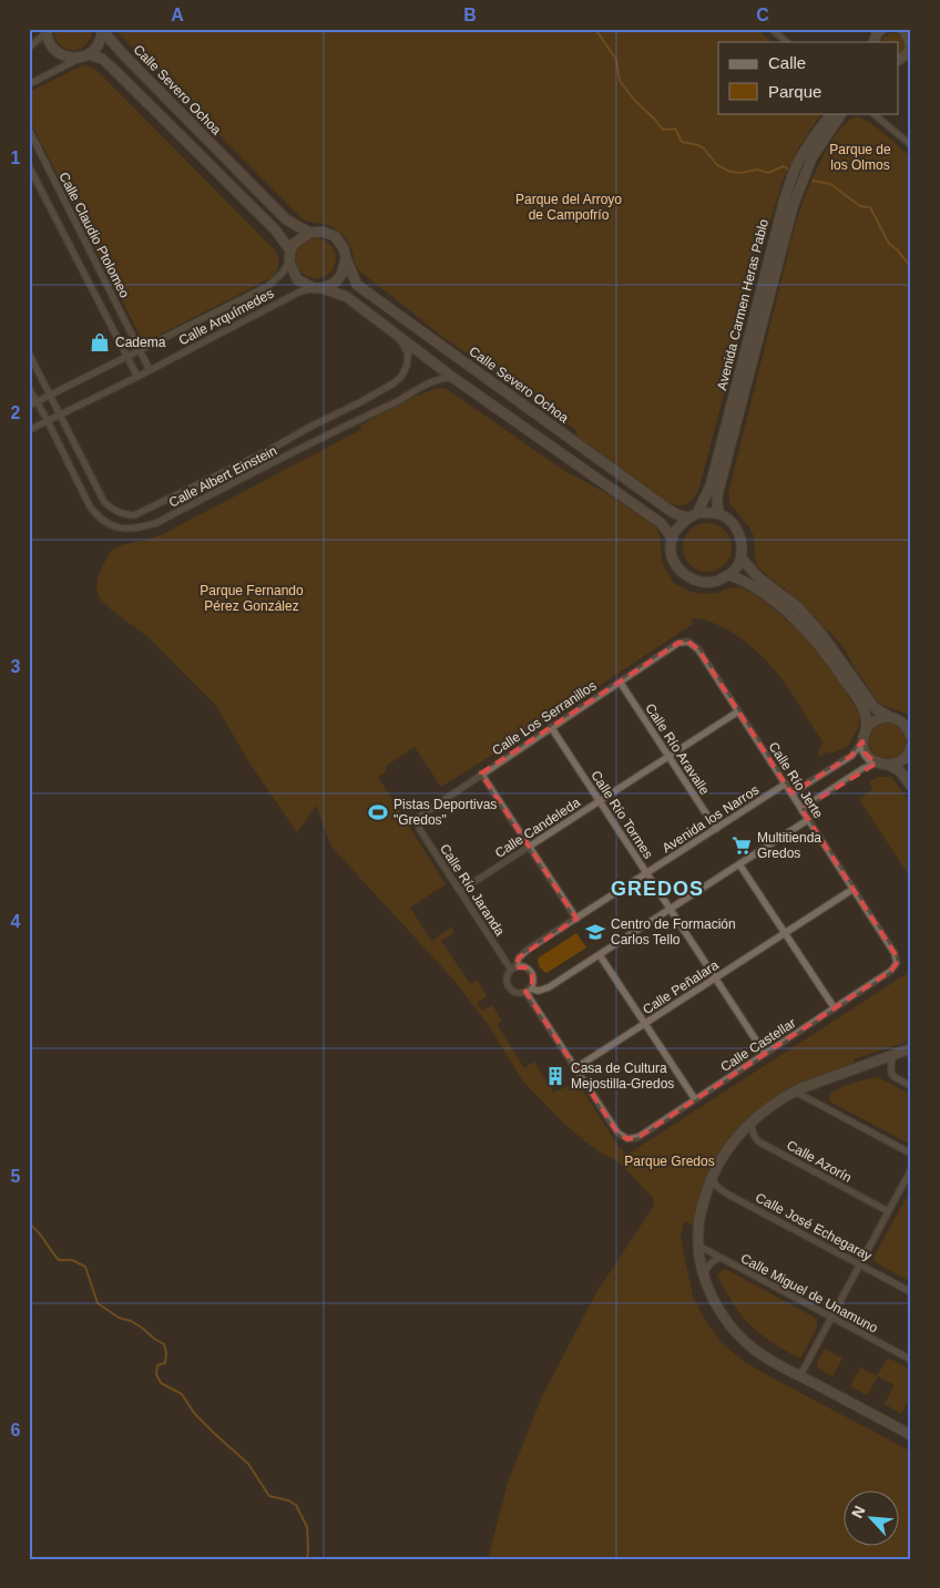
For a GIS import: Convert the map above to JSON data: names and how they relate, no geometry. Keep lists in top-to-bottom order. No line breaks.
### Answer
{"streets":{"main road":["Calle Severo Ochoa","Avenida Carmen Heras Pablo"],"street":["Calle Claudio Ptolomeo","Calle Arquímedes","Calle Albert Einstein","Calle Los Serranillos","Calle Río Aravalle","Calle Río Jerte","Calle Río Tormes","Avenida los Narros","Calle Candeleda","Calle Río Jaranda","Calle Peñalara","Calle Castellar","Calle Azorín","Calle José Echegaray","Calle Miguel de Unamuno"]},"crossings":[["Calle Severo Ochoa","Avenida Carmen Heras Pablo"],["Calle Severo Ochoa","Calle Arquímedes"],["Calle Claudio Ptolomeo","Calle Arquímedes"],["Calle Arquímedes","Calle Albert Einstein"],["Calle Los Serranillos","Calle Río Aravalle"],["Calle Los Serranillos","Calle Río Jerte"],["Calle Los Serranillos","Calle Río Tormes"],["Calle Los Serranillos","Calle Río Jaranda"],["Calle Río Aravalle","Avenida los Narros"],["Calle Río Aravalle","Calle Candeleda"],["Calle Río Jerte","Avenida los Narros"],["Calle Río Jerte","Calle Candeleda"],["Calle Río Jerte","Calle Peñalara"],["Calle Río Jerte","Calle Castellar"],["Calle Río Tormes","Avenida los Narros"],["Calle Río Tormes","Calle Candeleda"],["Calle Río Tormes","Calle Peñalara"],["Calle Río Tormes","Calle Castellar"],["Avenida los Narros","Calle Río Jaranda"],["Calle Candeleda","Calle Río Jaranda"],["Calle Peñalara","Calle Castellar"]],"districts":["GREDOS"],"parks":["Parque de los Olmos","Parque del Arroyo de Campofrío","Parque Fernando Pérez González","Parque Gredos"],"places":{"shop":["Cadema"],"sports":["Pistas Deportivas \"Gredos\""],"supermarket":["Multitienda Gredos"],"school or university":["Centro de Formación Carlos Tello"],"building":["Casa de Cultura Mejostilla-Gredos"]},"legend":["Calle","Parque"],"north":"top left","grid":{"columns":["A","B","C"],"rows":["1","2","3","4","5","6"]}}
